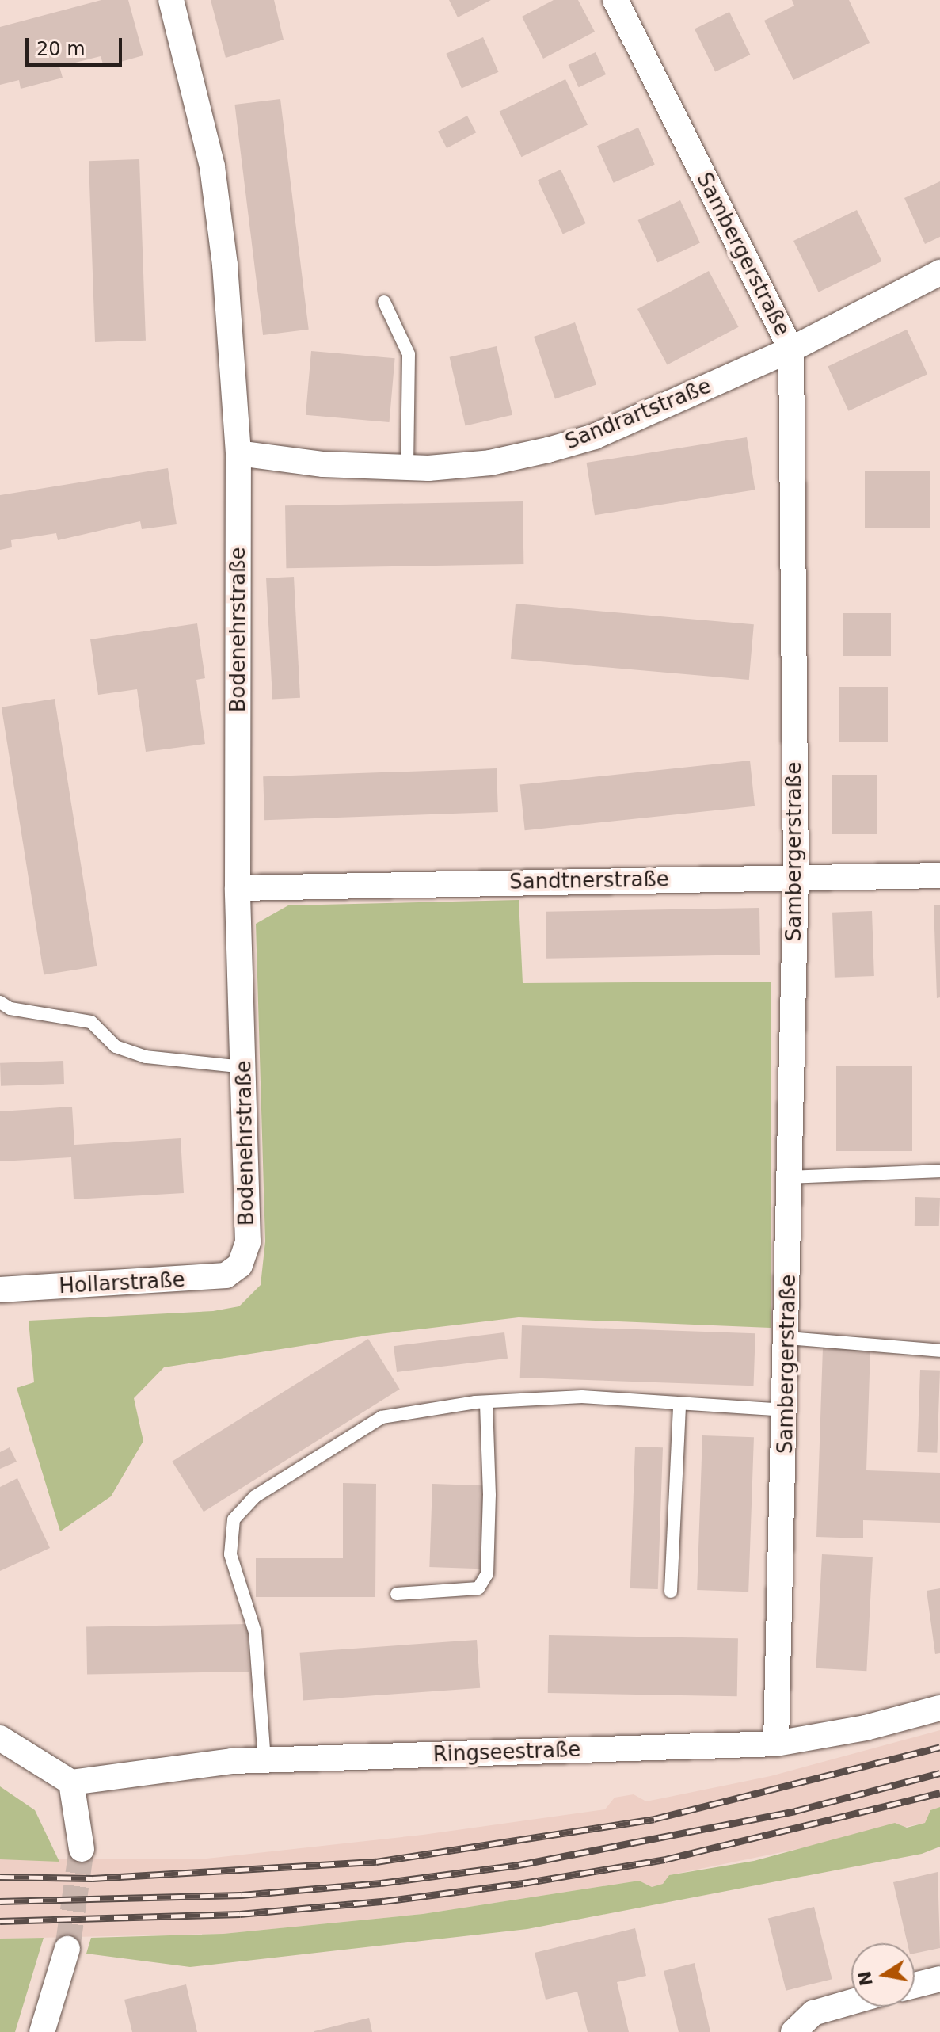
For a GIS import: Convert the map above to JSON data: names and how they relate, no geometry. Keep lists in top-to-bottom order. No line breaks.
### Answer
{"streets":{"street":["Sambergerstraße","Sandrartstraße","Bodenehrstraße","Sandtnerstraße","Hollarstraße","Ringseestraße"]},"crossings":[["Sambergerstraße","Sandrartstraße"],["Sambergerstraße","Sandtnerstraße"],["Sambergerstraße","Ringseestraße"],["Sandrartstraße","Bodenehrstraße"],["Bodenehrstraße","Sandtnerstraße"],["Bodenehrstraße","Hollarstraße"]],"scale_bar":"20 m","north":"left"}
